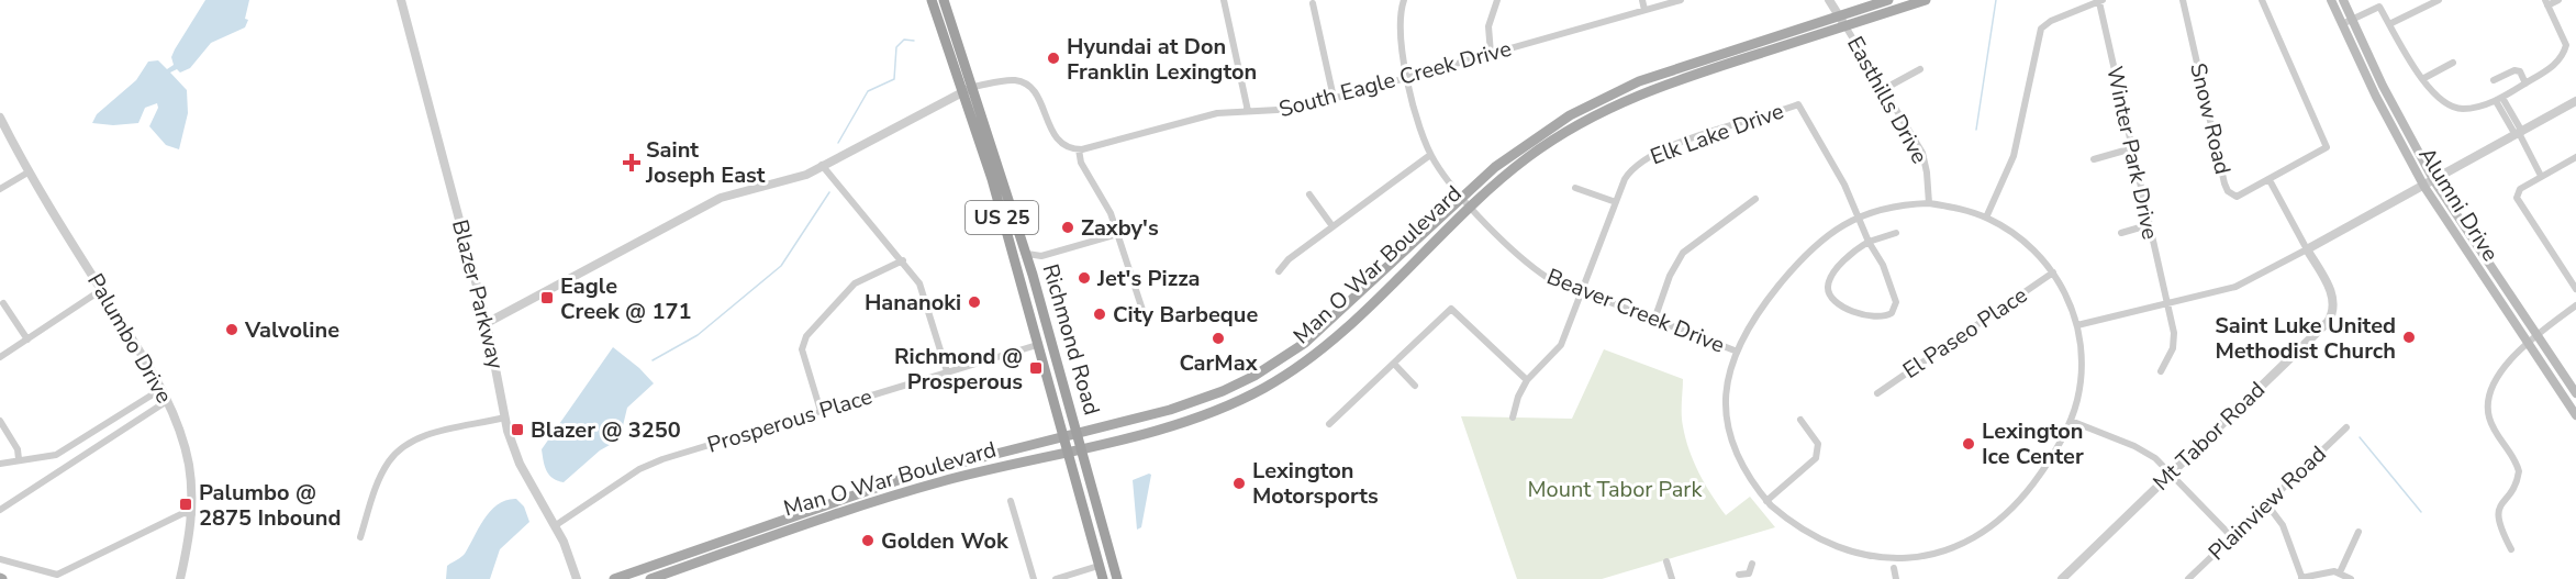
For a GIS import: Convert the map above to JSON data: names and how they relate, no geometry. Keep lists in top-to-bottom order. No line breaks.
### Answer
{"streets":{"highway":["US 25","Richmond Road"],"main road":["Alumni Drive","Man O War Boulevard"],"street":["South Eagle Creek Drive","Easthills Drive","Snow Road","Elk Lake Drive","Winter Park Drive","Blazer Parkway","Beaver Creek Drive","El Paseo Place","Palumbo Drive","Prosperous Place","Mt Tabor Road","Plainview Road"]},"crossings":[["South Eagle Creek Drive","Beaver Creek Drive"],["South Eagle Creek Drive","Richmond Road"],["Easthills Drive","Man O War Boulevard"],["Elk Lake Drive","Beaver Creek Drive"],["Man O War Boulevard","Beaver Creek Drive"],["Man O War Boulevard","Richmond Road"],["Blazer Parkway","Prosperous Place"],["Richmond Road","Prosperous Place"]],"parks":["Mount Tabor Park"],"places":{"other":["Hyundai at Don Franklin Lexington","Zaxby's","Jet's Pizza","Hananoki","City Barbeque","Valvoline","Saint Luke United Methodist Church","CarMax","Lexington Ice Center","Lexington Motorsports","Golden Wok"],"health":["Saint Joseph East"],"transit":["Eagle Creek @ 171","Richmond @ Prosperous","Blazer @ 3250","Palumbo @ 2875 Inbound"]}}
